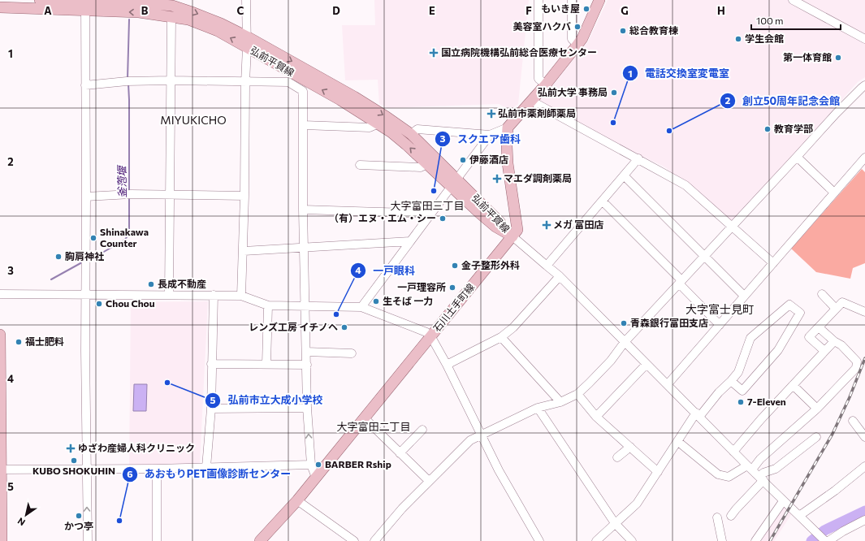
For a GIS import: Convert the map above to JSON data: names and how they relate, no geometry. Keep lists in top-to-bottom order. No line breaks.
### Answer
{"streets":{"main road":["弘前平賀線","石川土手町線"]},"crossings":[["弘前平賀線","石川土手町線"]],"districts":["MIYUKICHO","大字富田三丁目","大字富士見町","大字富田二丁目"],"water":["釜萢堰"],"places":{"other":["もいき屋","美容室ハクバ","総合教育棟","学生会館","第一体育館","弘前大学 事務局","電話交換室変電室","教育学部","創立50周年記念会館","伊藤酒店","スクエア歯科","（有）エヌ・エム・シー","Shinakawa Counter","胸肩神社","金子整形外科","長成不動産","一戸理容所","生そば 一力","Chou Chou","一戸眼科","青森銀行富田支店","レンズ工房 イチノヘ","福士肥料","弘前市立大成小学校","7-Eleven","KUBO SHOKUHIN","BARBER Rship","かつ亭","あおもりPET画像診断センター"],"health":["国立病院機構弘前総合医療センター","弘前市薬剤師薬局","マエダ調剤薬局","メガ 富田店","ゆざわ産婦人科クリニック"]},"scale_bar":"100 m","north":"bottom left","grid":{"columns":["A","B","C","D","E","F","G","H"],"rows":["1","2","3","4","5"]}}
